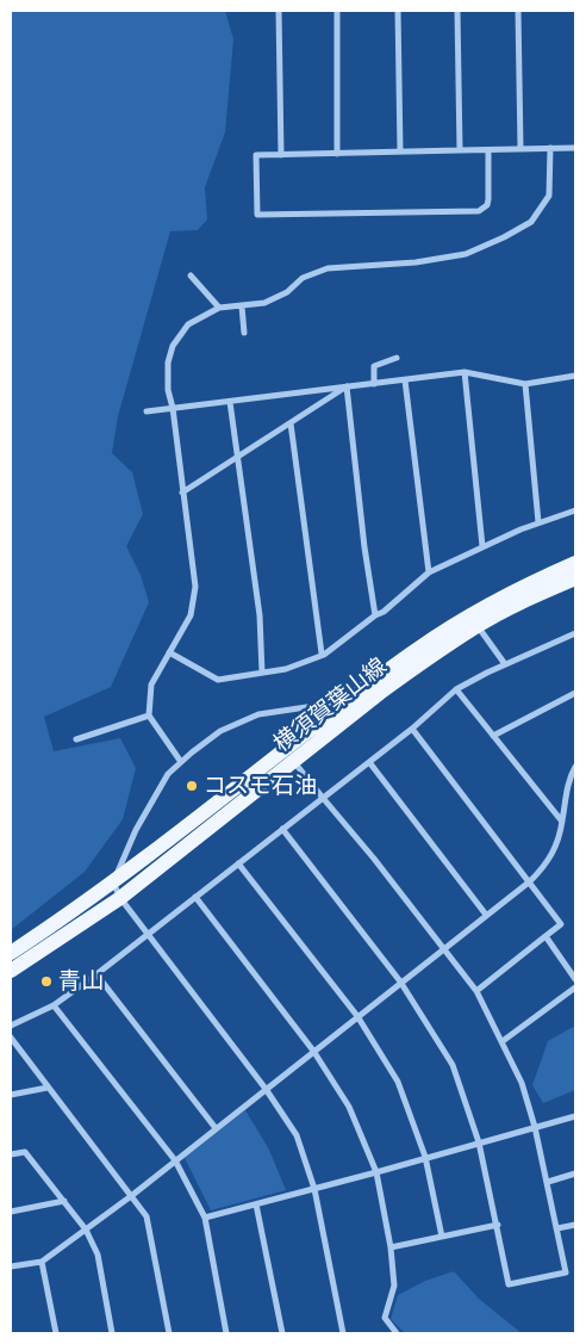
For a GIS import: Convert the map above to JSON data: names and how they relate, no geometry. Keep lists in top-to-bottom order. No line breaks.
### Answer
{"streets":{"main road":["横須賀葉山線"]},"places":["コスモ石油","青山"]}
